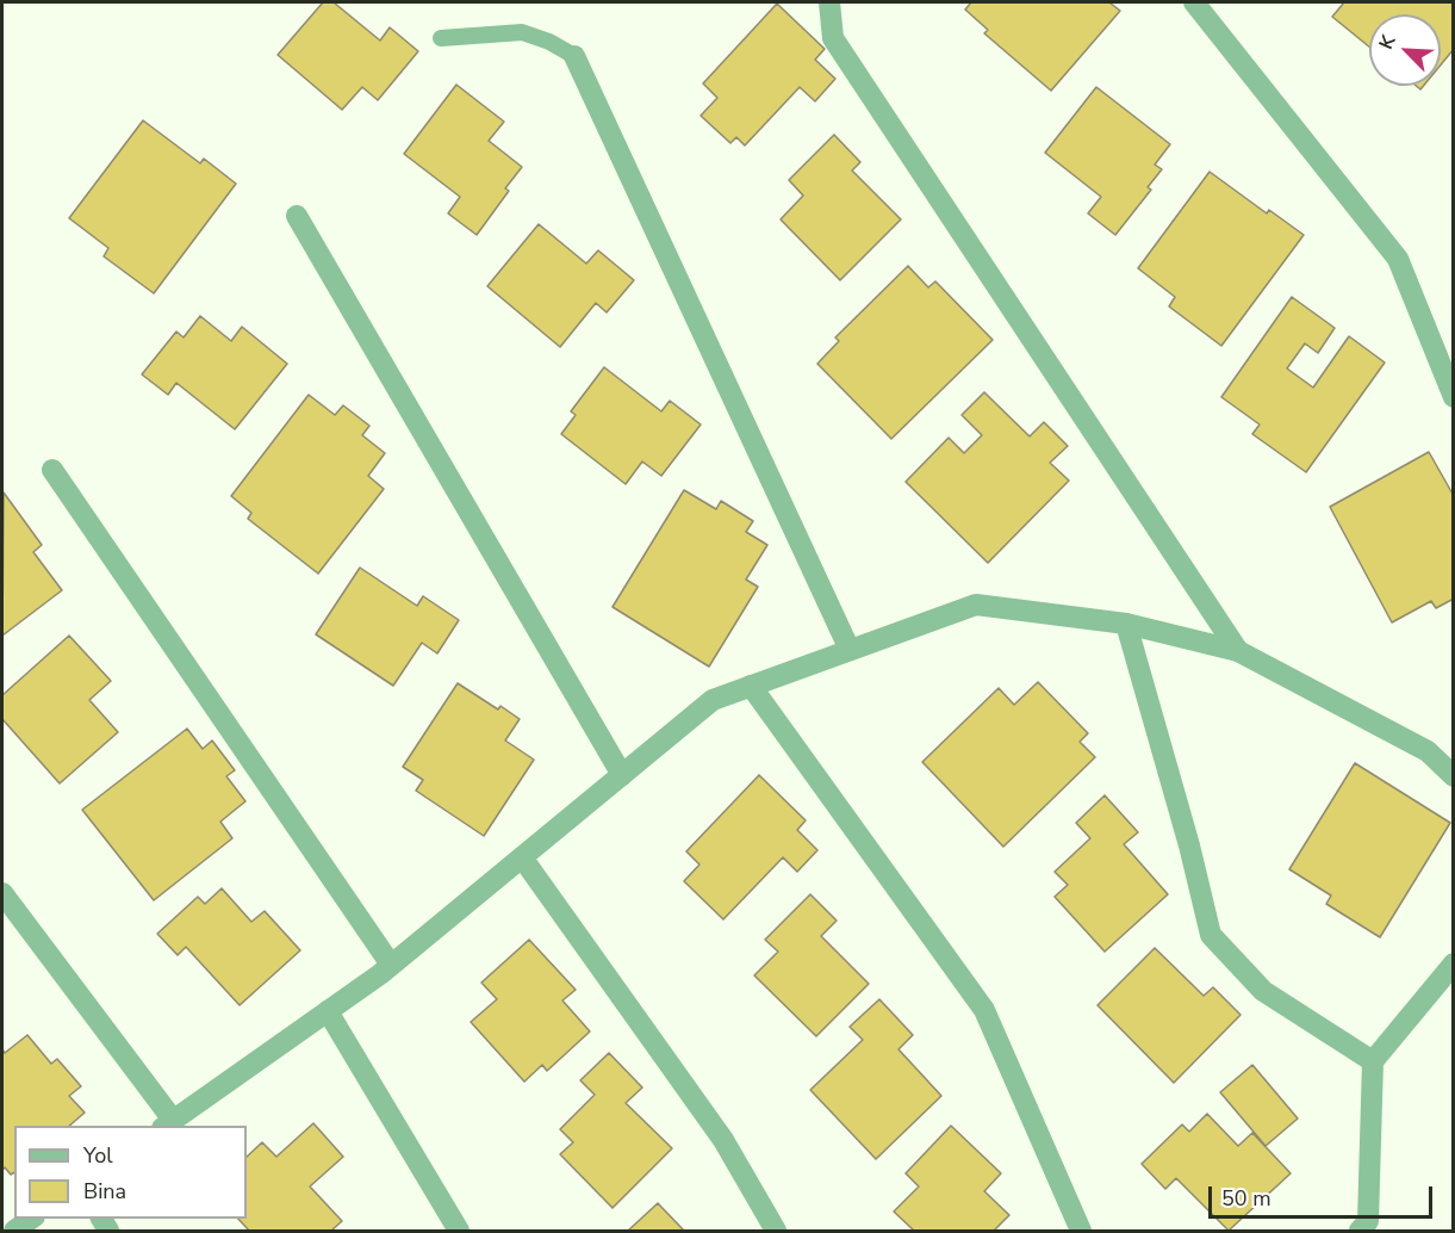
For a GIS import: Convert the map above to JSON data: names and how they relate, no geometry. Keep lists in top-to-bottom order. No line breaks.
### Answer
{"legend":["Yol","Bina"],"scale_bar":"50 m","north":"top left"}
